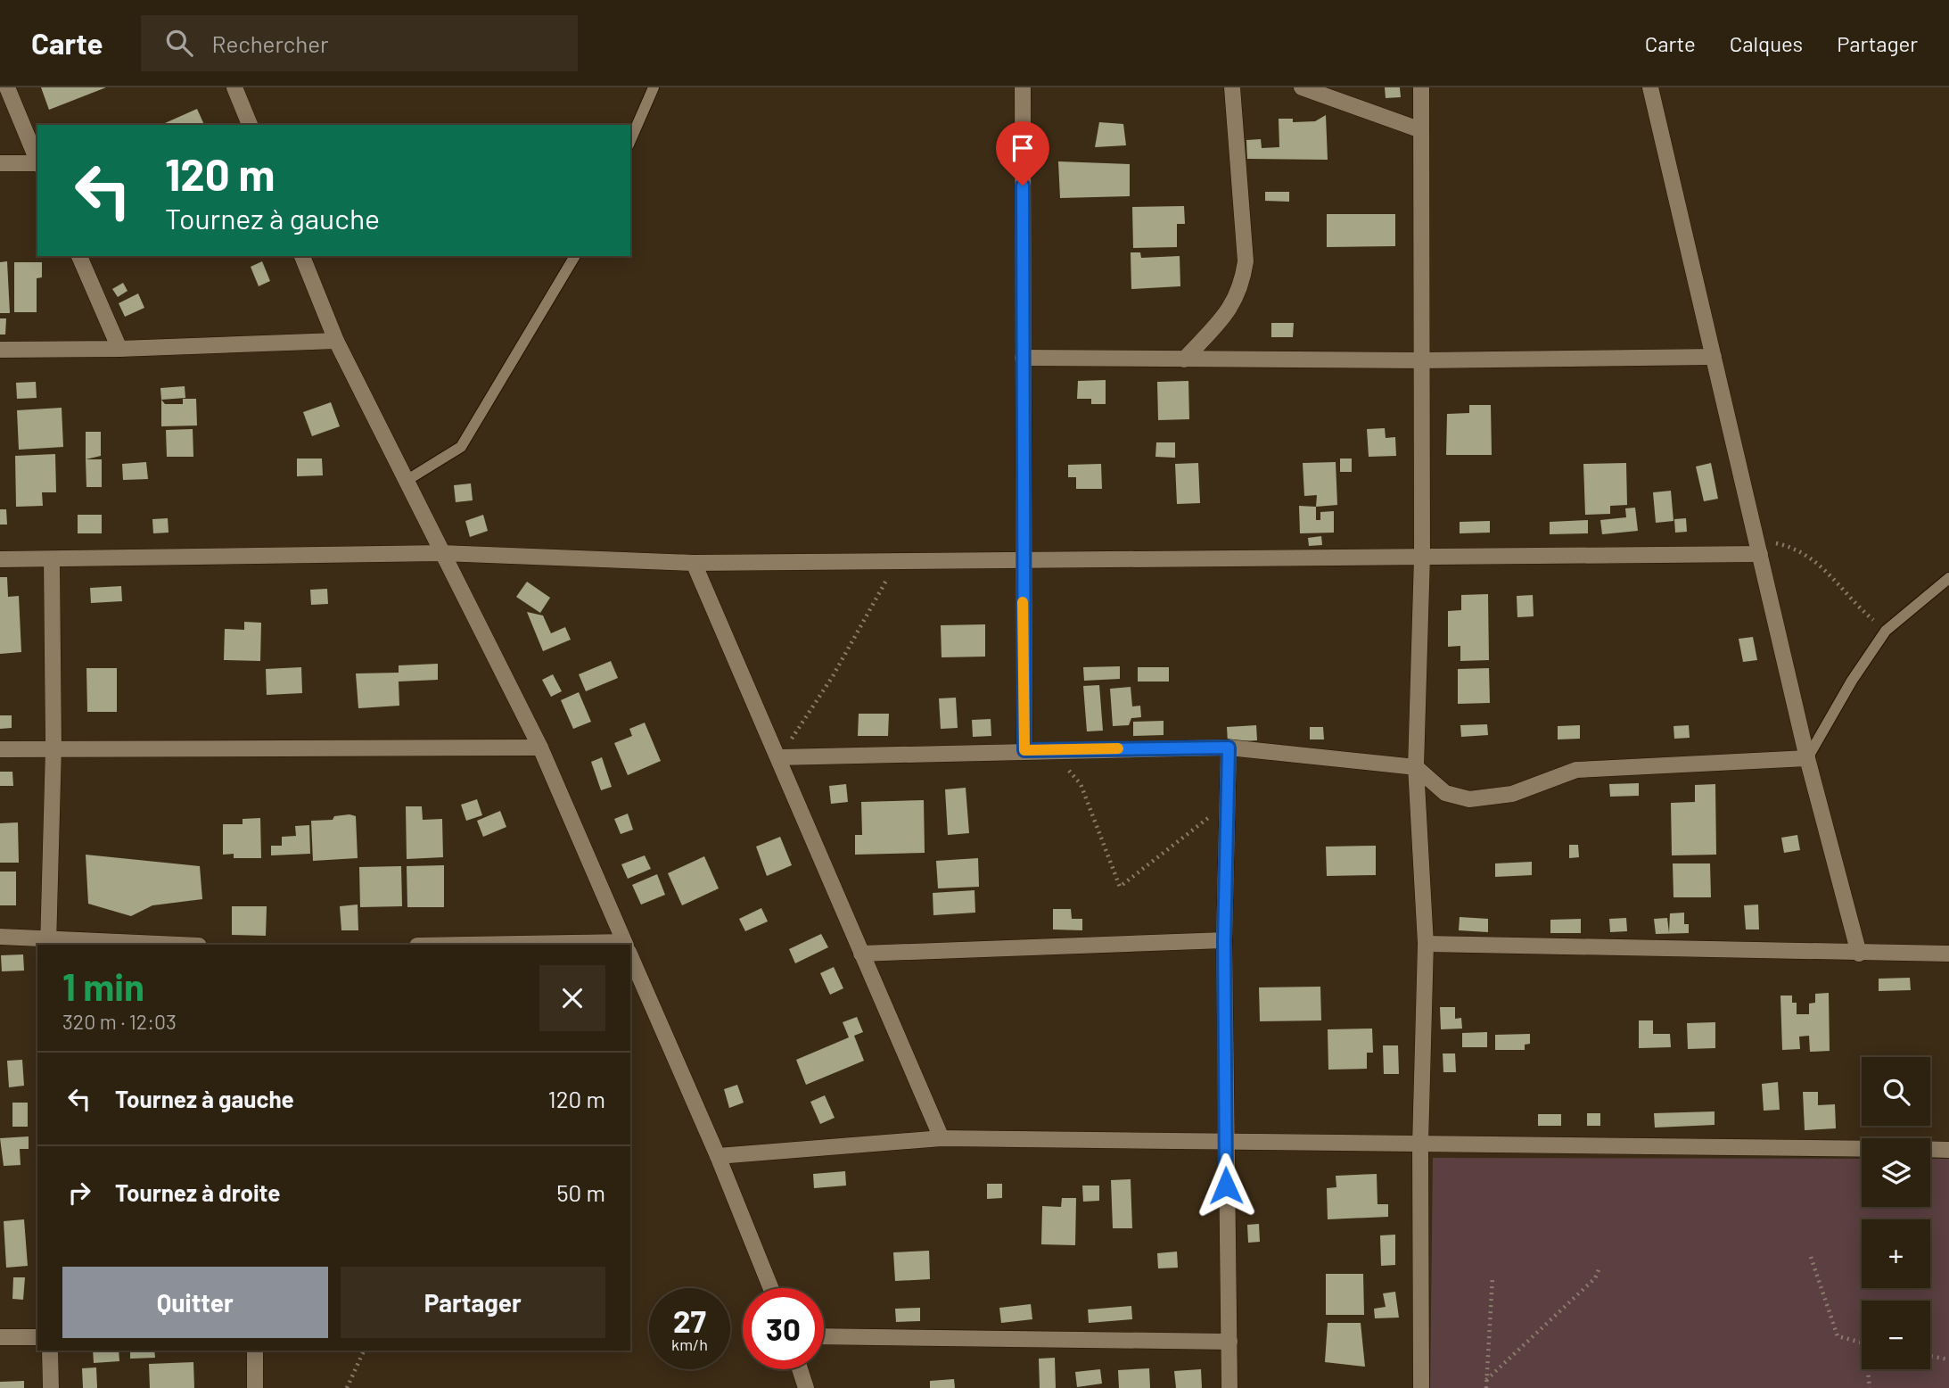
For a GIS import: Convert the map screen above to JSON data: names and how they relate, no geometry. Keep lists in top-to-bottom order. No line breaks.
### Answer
{"page":{"header":"Carte","search":"Rechercher","nav":["Carte","Calques","Partager"],"turn":["120 m","Tournez à gauche"],"heading":["1 min","320 m · 12:03"],"list":[{"name":"Tournez à gauche","value":"120 m"},{"name":"Tournez à droite","value":"50 m"}],"map_buttons":["+","−"],"buttons":["Quitter","Partager"],"speed":"27 km/h","limit":"30"}}
